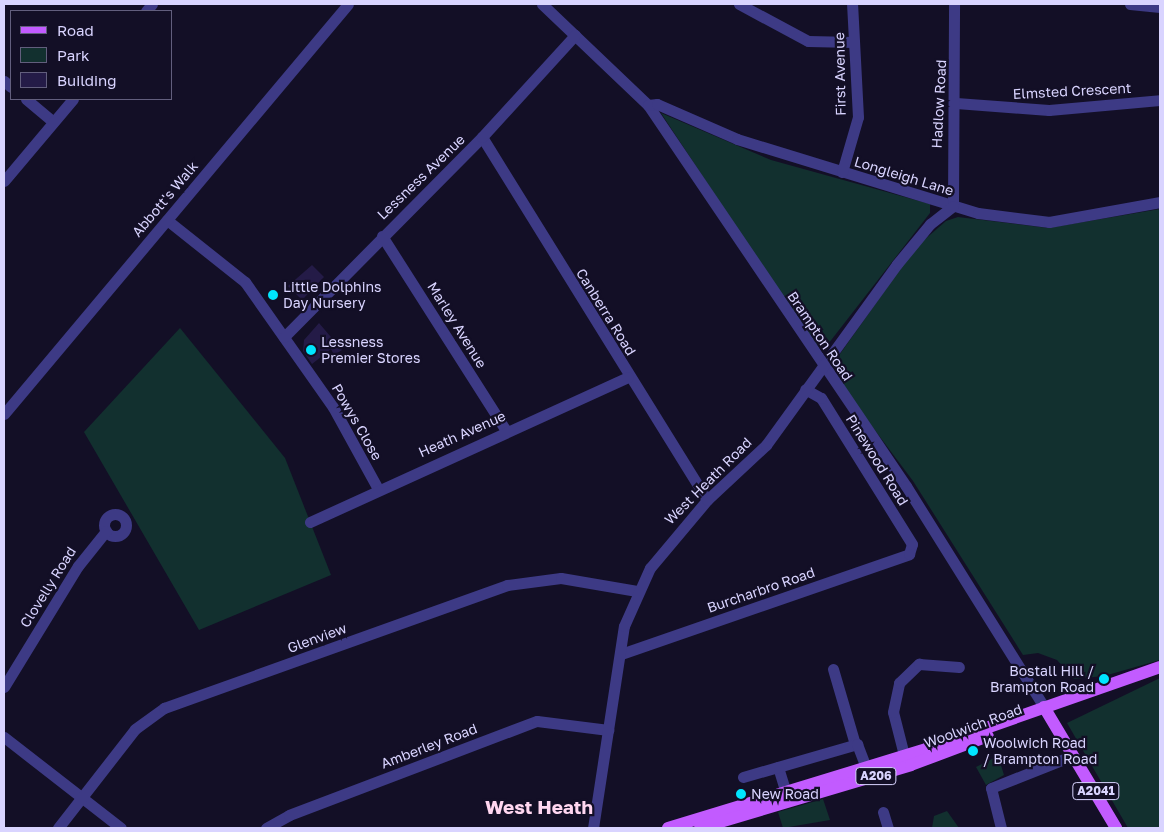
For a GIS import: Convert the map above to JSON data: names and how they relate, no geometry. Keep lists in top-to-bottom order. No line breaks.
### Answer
{"streets":{"main road":["Woolwich Road","A206","A2041"],"street":["First Avenue","Elmsted Crescent","Hadlow Road","Longleigh Lane","Lessness Avenue","Abbott's Walk","Canberra Road","Marley Avenue","Brampton Road","Powys Close","Heath Avenue","Pinewood Road","West Heath Road","Clovelly Road","Burcharbro Road","Glenview","Amberley Road"]},"crossings":[["First Avenue","Longleigh Lane"],["Elmsted Crescent","Hadlow Road"],["Hadlow Road","Longleigh Lane"],["Hadlow Road","West Heath Road"],["Longleigh Lane","Brampton Road"],["Longleigh Lane","West Heath Road"],["Lessness Avenue","Canberra Road"],["Lessness Avenue","Marley Avenue"],["Lessness Avenue","Brampton Road"],["Lessness Avenue","Powys Close"],["Abbott's Walk","Powys Close"],["Canberra Road","Heath Avenue"],["Canberra Road","West Heath Road"],["Marley Avenue","Heath Avenue"],["Brampton Road","West Heath Road"],["Brampton Road","Woolwich Road"],["Brampton Road","A2041"],["Powys Close","Heath Avenue"],["Pinewood Road","West Heath Road"],["Pinewood Road","Burcharbro Road"],["West Heath Road","Burcharbro Road"],["West Heath Road","Glenview"],["West Heath Road","Amberley Road"],["Woolwich Road","A2041"]],"districts":["West Heath"],"places":["Little Dolphins Day Nursery","Lessness Premier Stores","Bostall Hill / Brampton Road","Woolwich Road / Brampton Road","New Road"],"legend":["Road","Park","Building"]}
